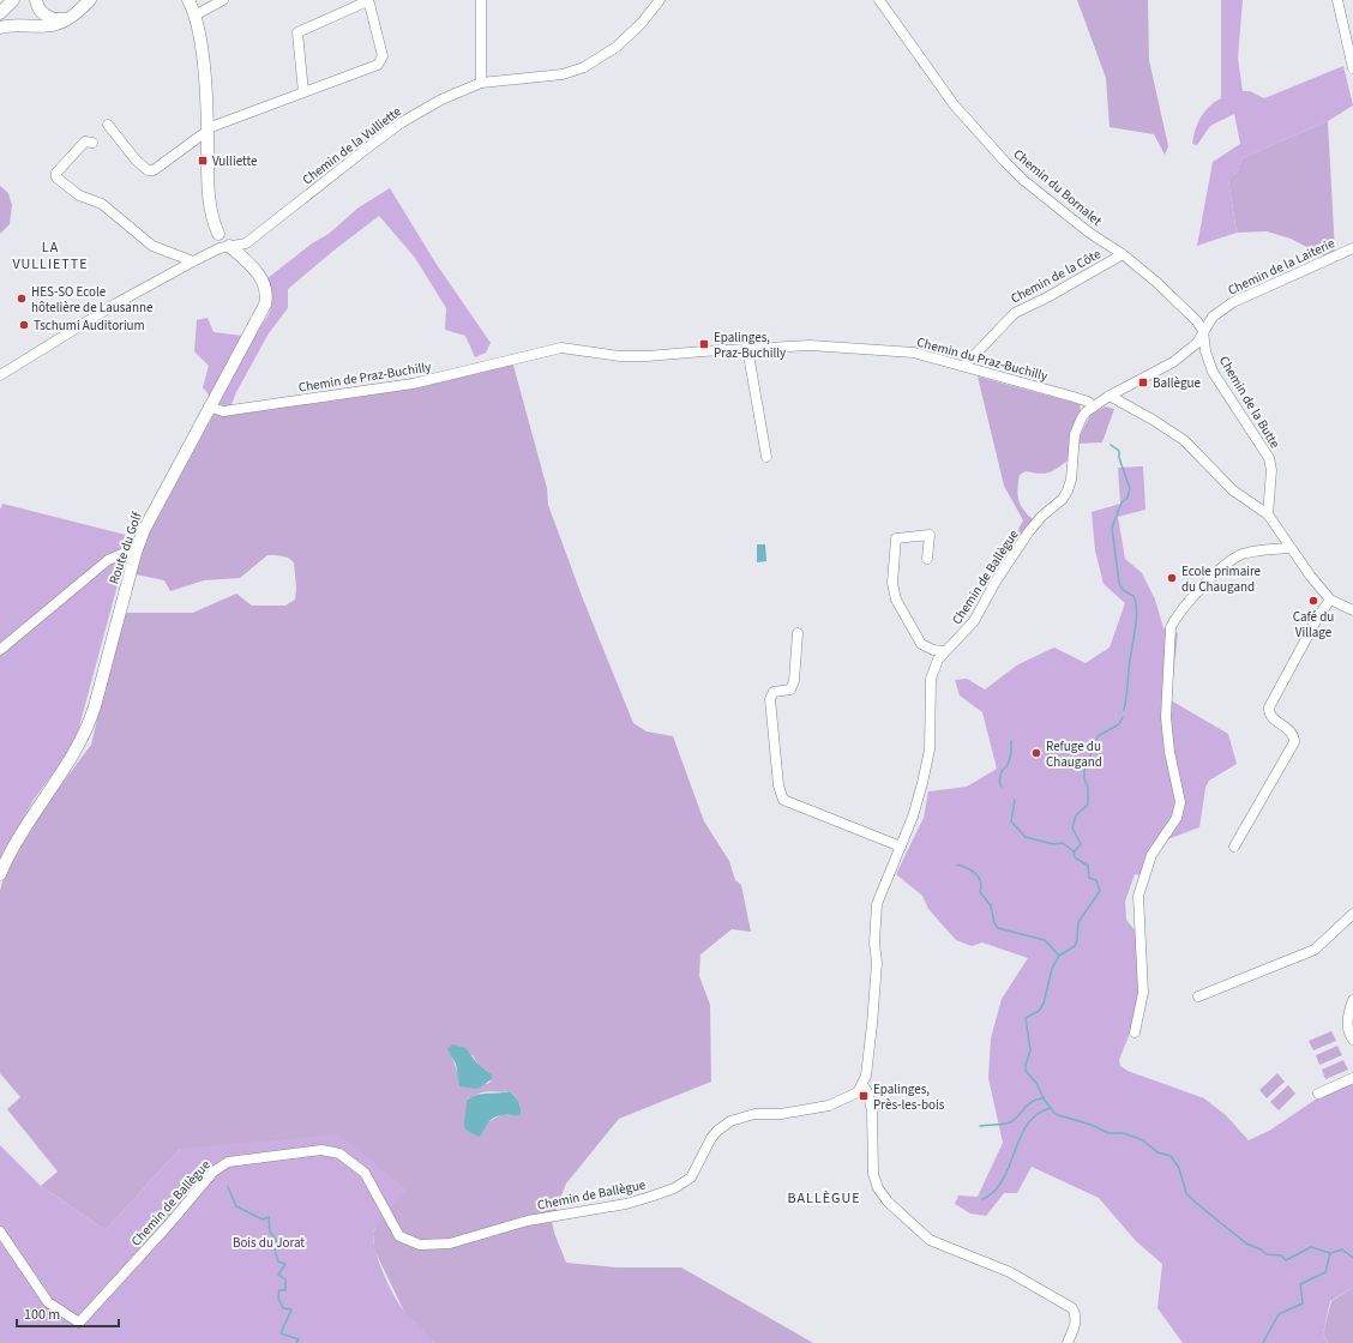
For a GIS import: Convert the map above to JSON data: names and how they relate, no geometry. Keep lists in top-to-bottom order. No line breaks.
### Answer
{"streets":{"main road":["Route du Golf"],"street":["Chemin de la Vulliette","Chemin du Bornalet","Chemin de la Laiterie","Chemin de la Côte","Chemin du Praz-Buchilly","Chemin de Praz-Buchilly","Chemin de la Butte","Chemin de Ballègue"]},"crossings":[["Chemin de la Vulliette","Route du Golf"],["Chemin du Bornalet","Chemin de la Laiterie"],["Chemin du Bornalet","Chemin de la Côte"],["Chemin du Bornalet","Chemin de la Butte"],["Chemin de la Laiterie","Chemin de la Butte"],["Chemin de la Laiterie","Chemin de Ballègue"],["Chemin de la Côte","Chemin du Praz-Buchilly"],["Chemin du Praz-Buchilly","Chemin de Praz-Buchilly"],["Chemin du Praz-Buchilly","Chemin de Ballègue"],["Chemin de Praz-Buchilly","Route du Golf"]],"districts":["LA VULLIETTE","BALLÈGUE"],"parks":["Bois du Jorat"],"places":{"transit":["Vulliette","Epalinges, Praz-Buchilly","Ballègue","Epalinges, Près-les-bois"],"other":["HES-SO Ecole hôtelière de Lausanne","Tschumi Auditorium","Ecole primaire du Chaugand","Café du Village","Refuge du Chaugand"]},"scale_bar":"100 m"}
